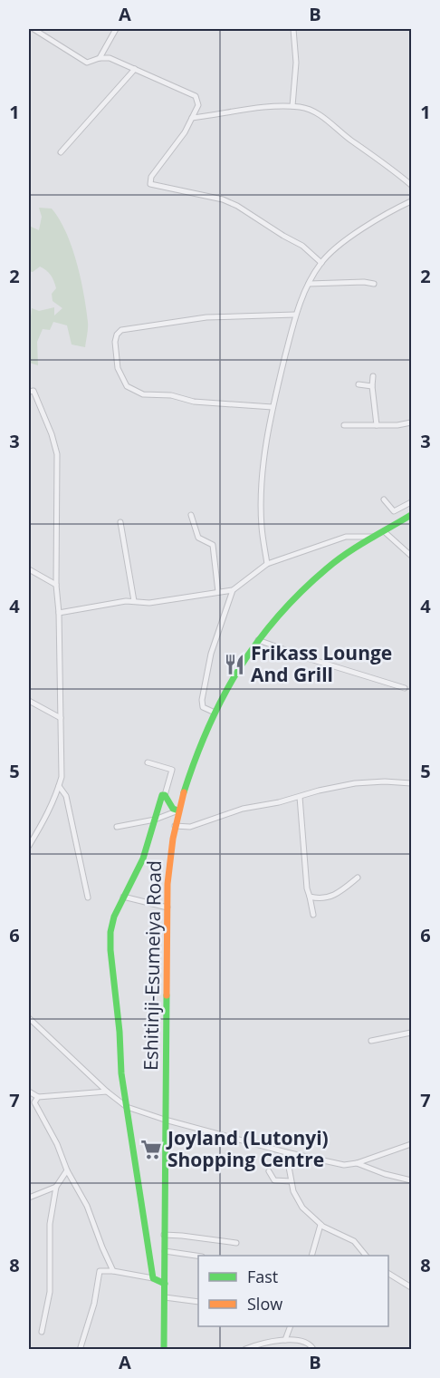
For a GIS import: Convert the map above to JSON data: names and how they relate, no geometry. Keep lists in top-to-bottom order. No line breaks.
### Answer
{"streets":{"main road":["Eshitinji-Esumeiya Road"]},"places":{"restaurant":["Frikass Lounge And Grill"],"supermarket":["Joyland (Lutonyi) Shopping Centre"]},"legend":["Fast","Slow"],"grid":{"columns":["A","B"],"rows":["1","2","3","4","5","6","7","8"]}}
